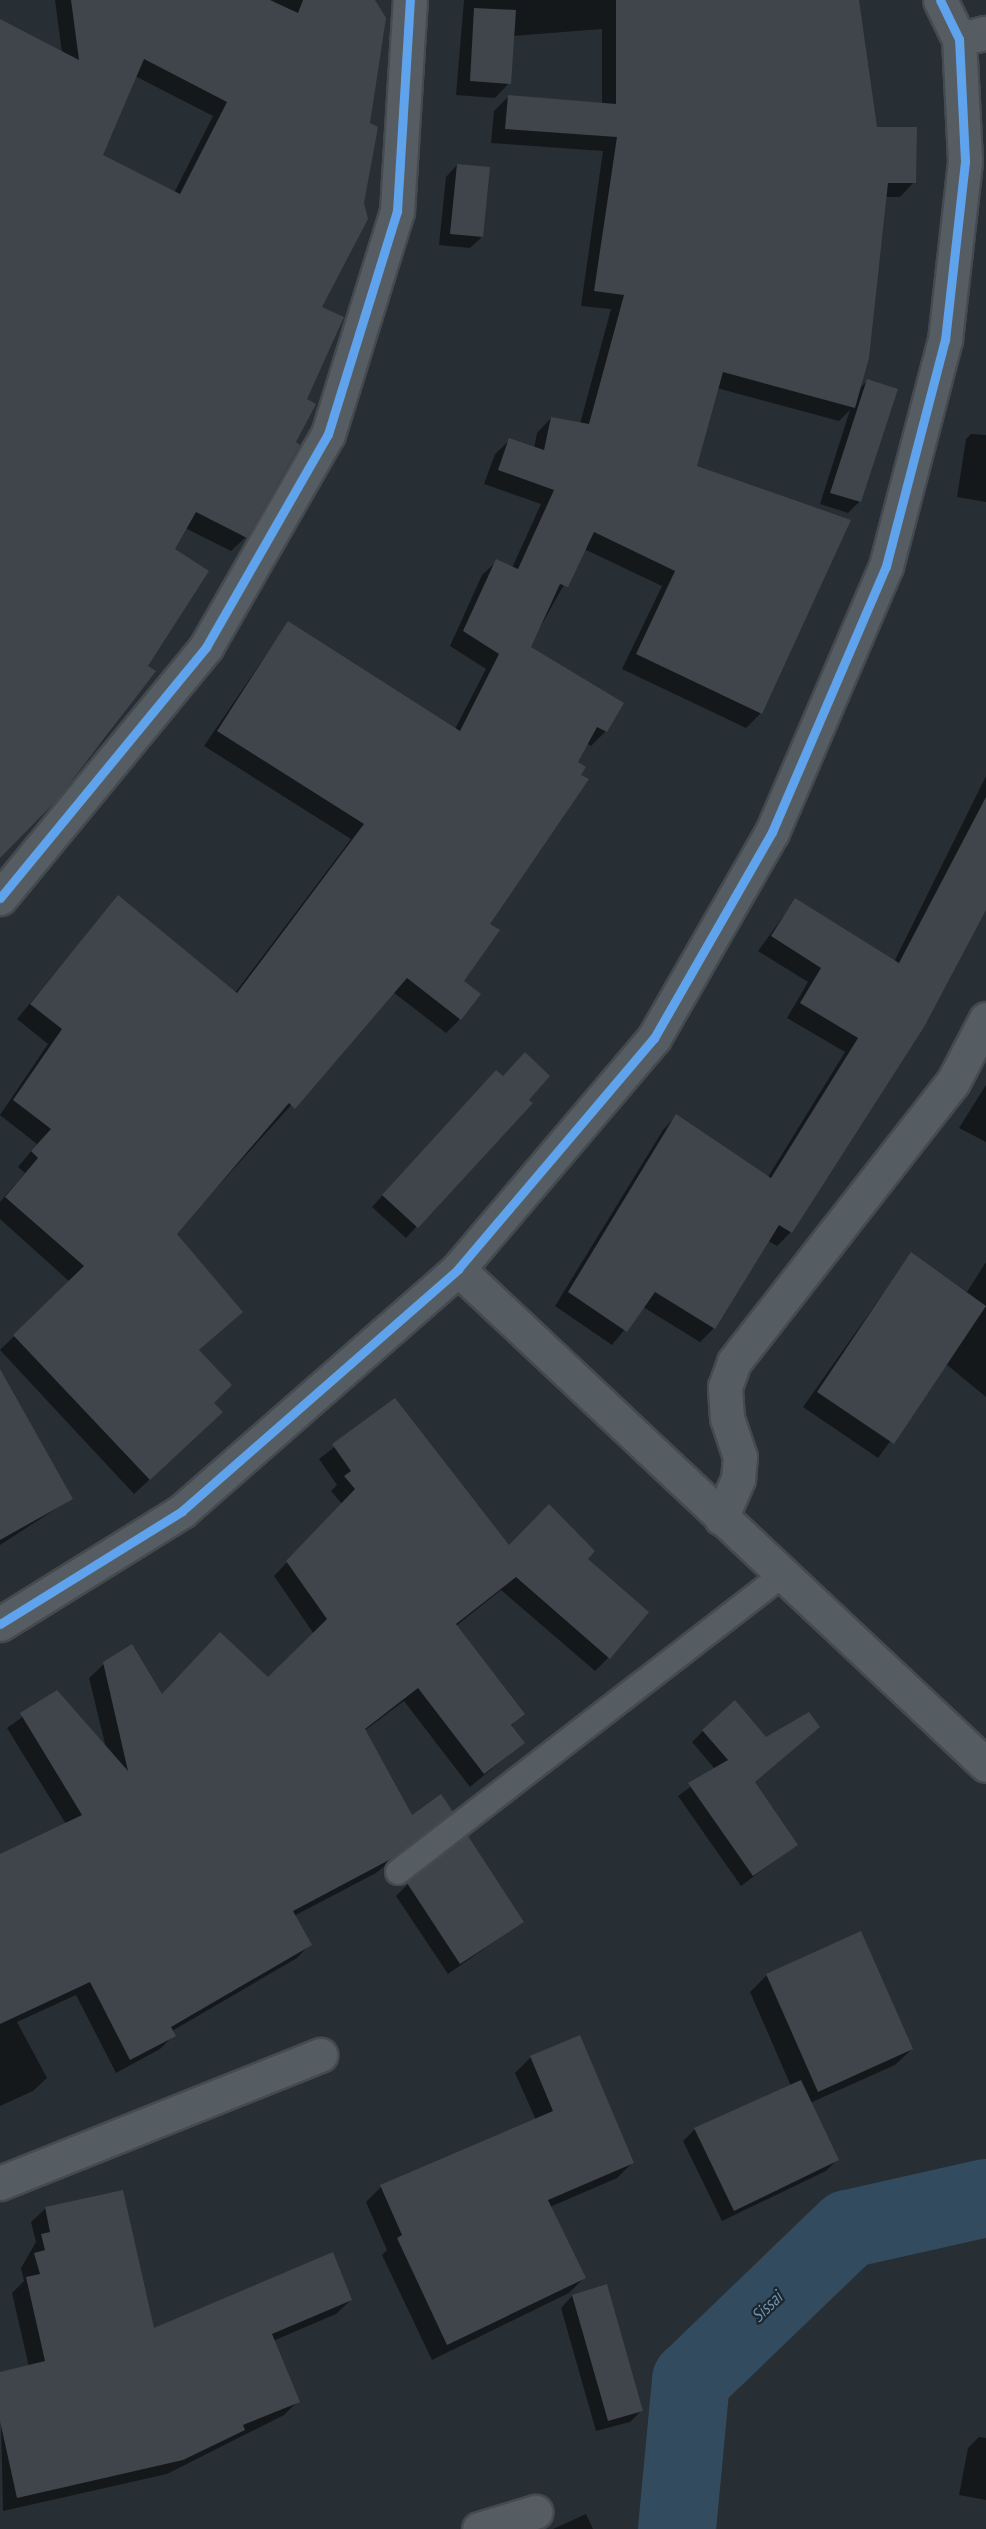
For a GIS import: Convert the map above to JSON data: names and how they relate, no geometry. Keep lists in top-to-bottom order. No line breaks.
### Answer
{"water":["Sissai"]}
